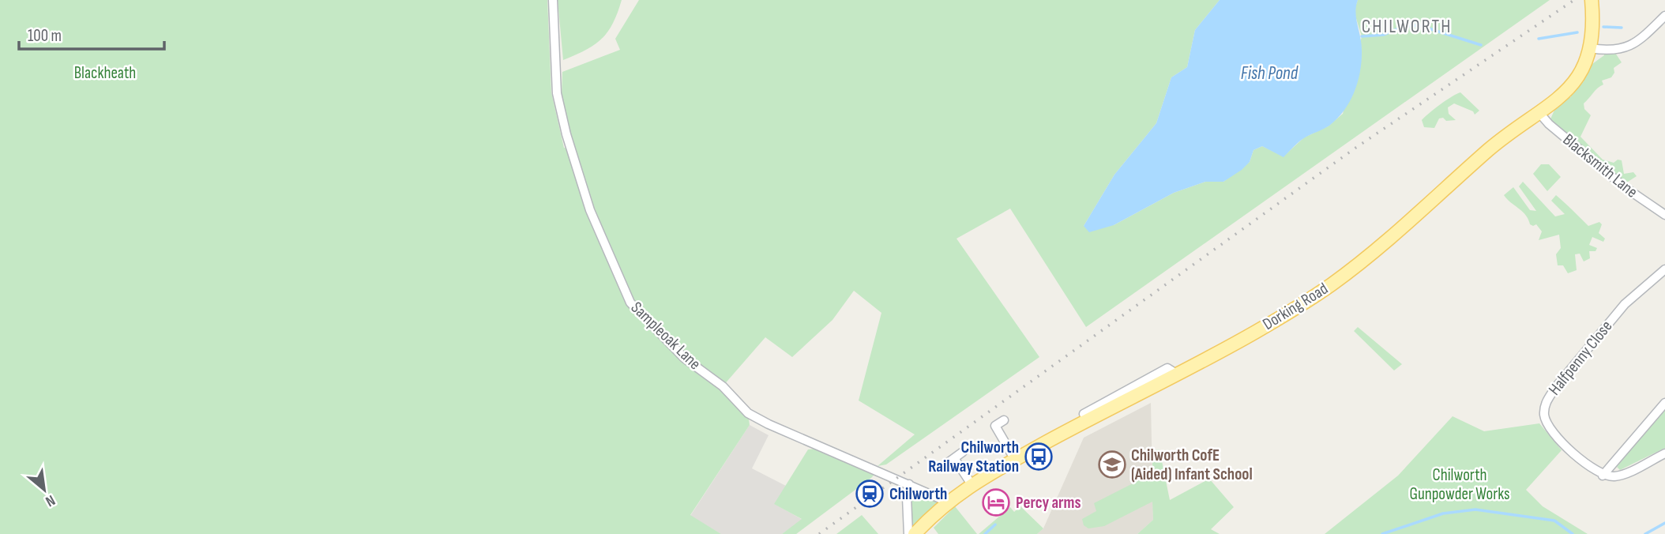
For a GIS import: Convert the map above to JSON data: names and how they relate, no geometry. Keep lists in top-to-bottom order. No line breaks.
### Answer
{"streets":{"main road":["Dorking Road"],"street":["Blacksmith Lane","Sampleoak Lane","Halfpenny Close"]},"crossings":[["Blacksmith Lane","Dorking Road"],["Dorking Road","Sampleoak Lane"]],"districts":["CHILWORTH"],"water":["Fish Pond"],"parks":["Blackheath","Chilworth Gunpowder Works"],"places":{"bus stop":["Chilworth Railway Station"],"school or university":["Chilworth CofE (Aided) Infant School"],"station":["Chilworth"],"hotel":["Percy arms"]},"scale_bar":"100 m","north":"bottom right"}
